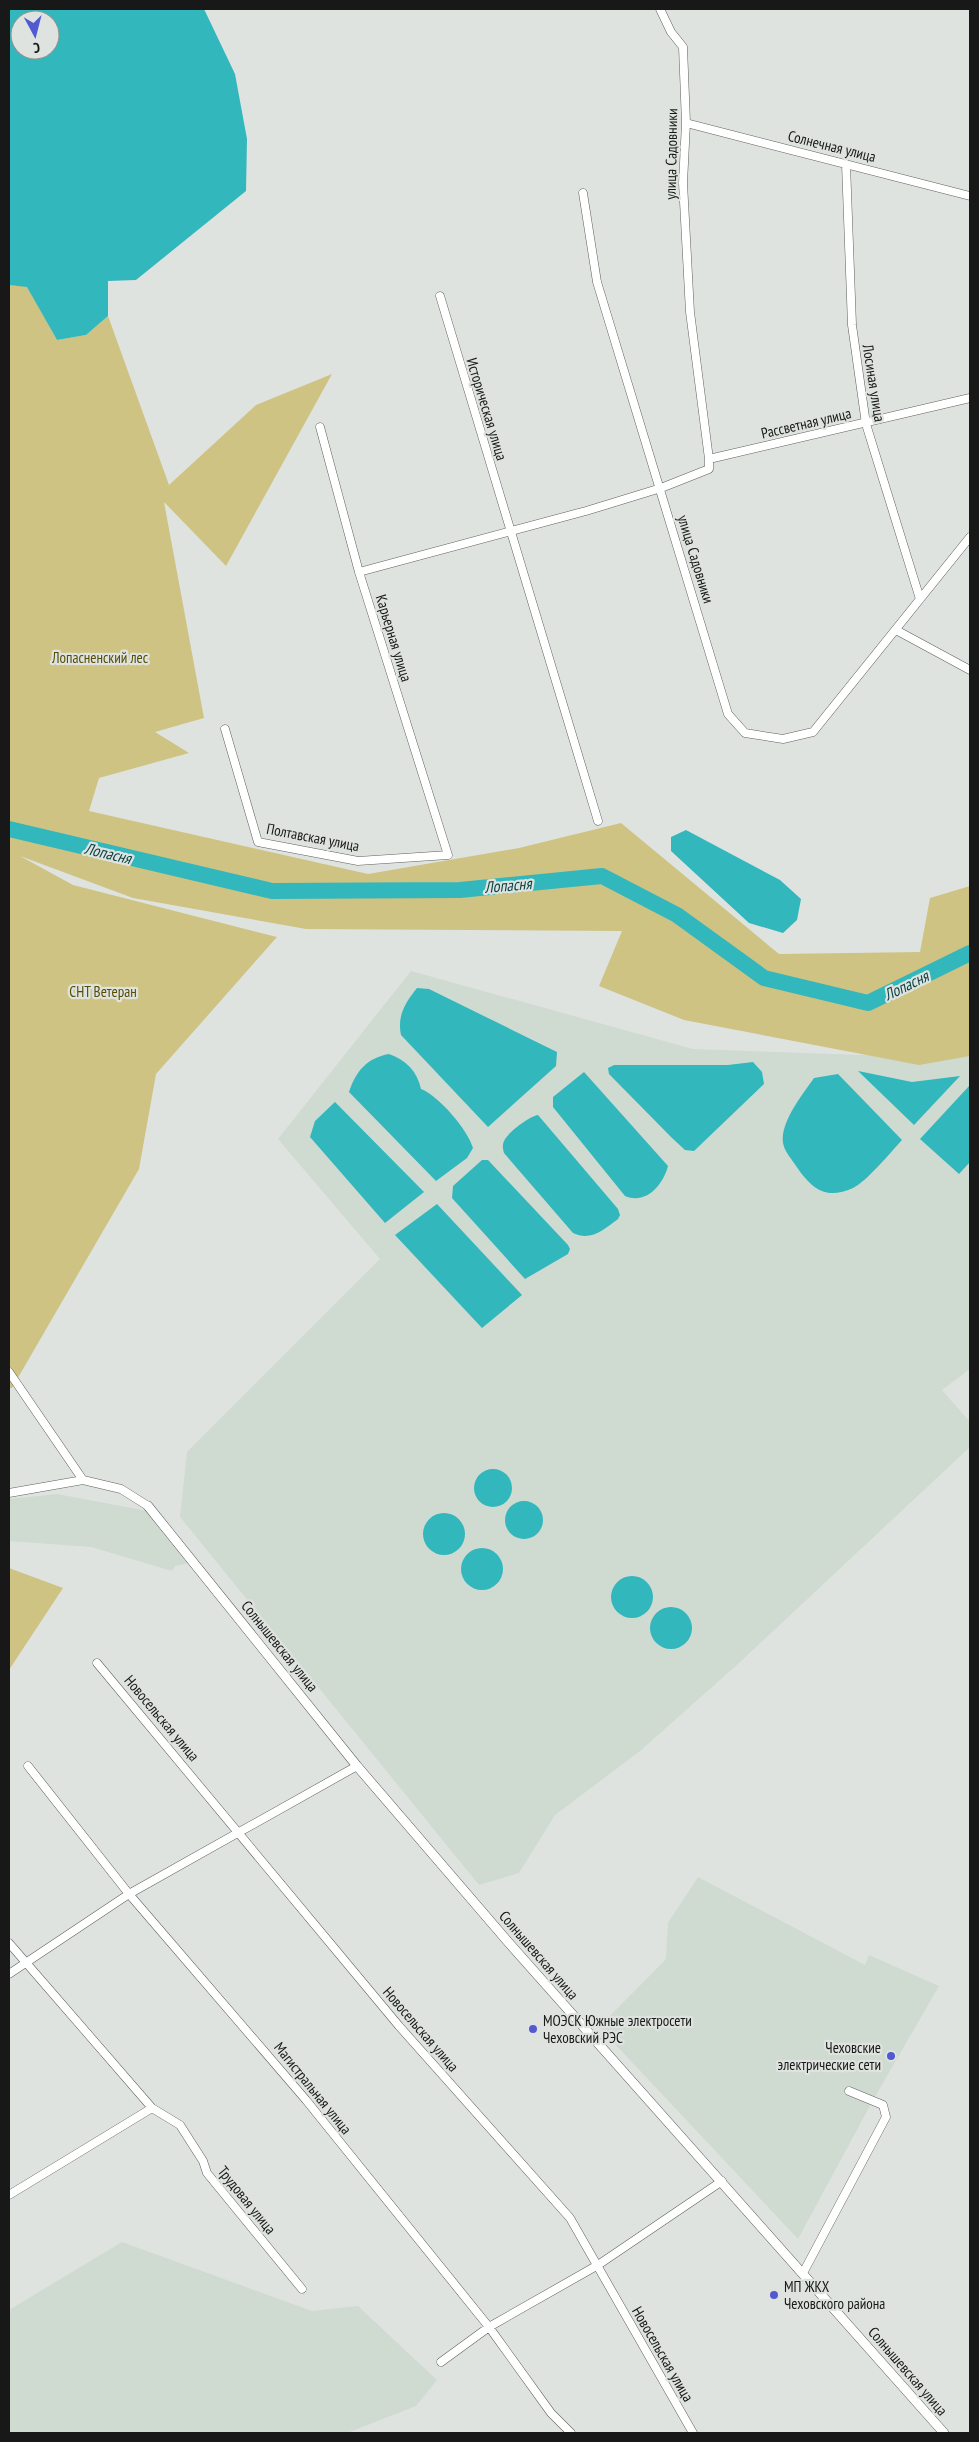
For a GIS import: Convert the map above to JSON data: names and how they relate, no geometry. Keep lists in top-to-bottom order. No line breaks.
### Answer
{"streets":{"street":["Солнечная улица","улица Садовники","Лосиная улица","Историческая улица","Рассветная улица","Карьерная улица","Полтавская улица","Солнышевская улица","Новосельская улица","Магистральная улица","Трудовая улица"]},"crossings":[["Солнечная улица","улица Садовники"],["Солнечная улица","Лосиная улица"],["улица Садовники","Лосиная улица"],["улица Садовники","Рассветная улица"],["Лосиная улица","Рассветная улица"],["Карьерная улица","Полтавская улица"]],"water":["Лопасня"],"parks":["Лопасненский лес","СНТ Ветеран"],"places":["МОЭСК Южные электросети Чеховский РЭС","Чеховские электрические сети","МП ЖКХ Чеховского района"],"north":"bottom"}
